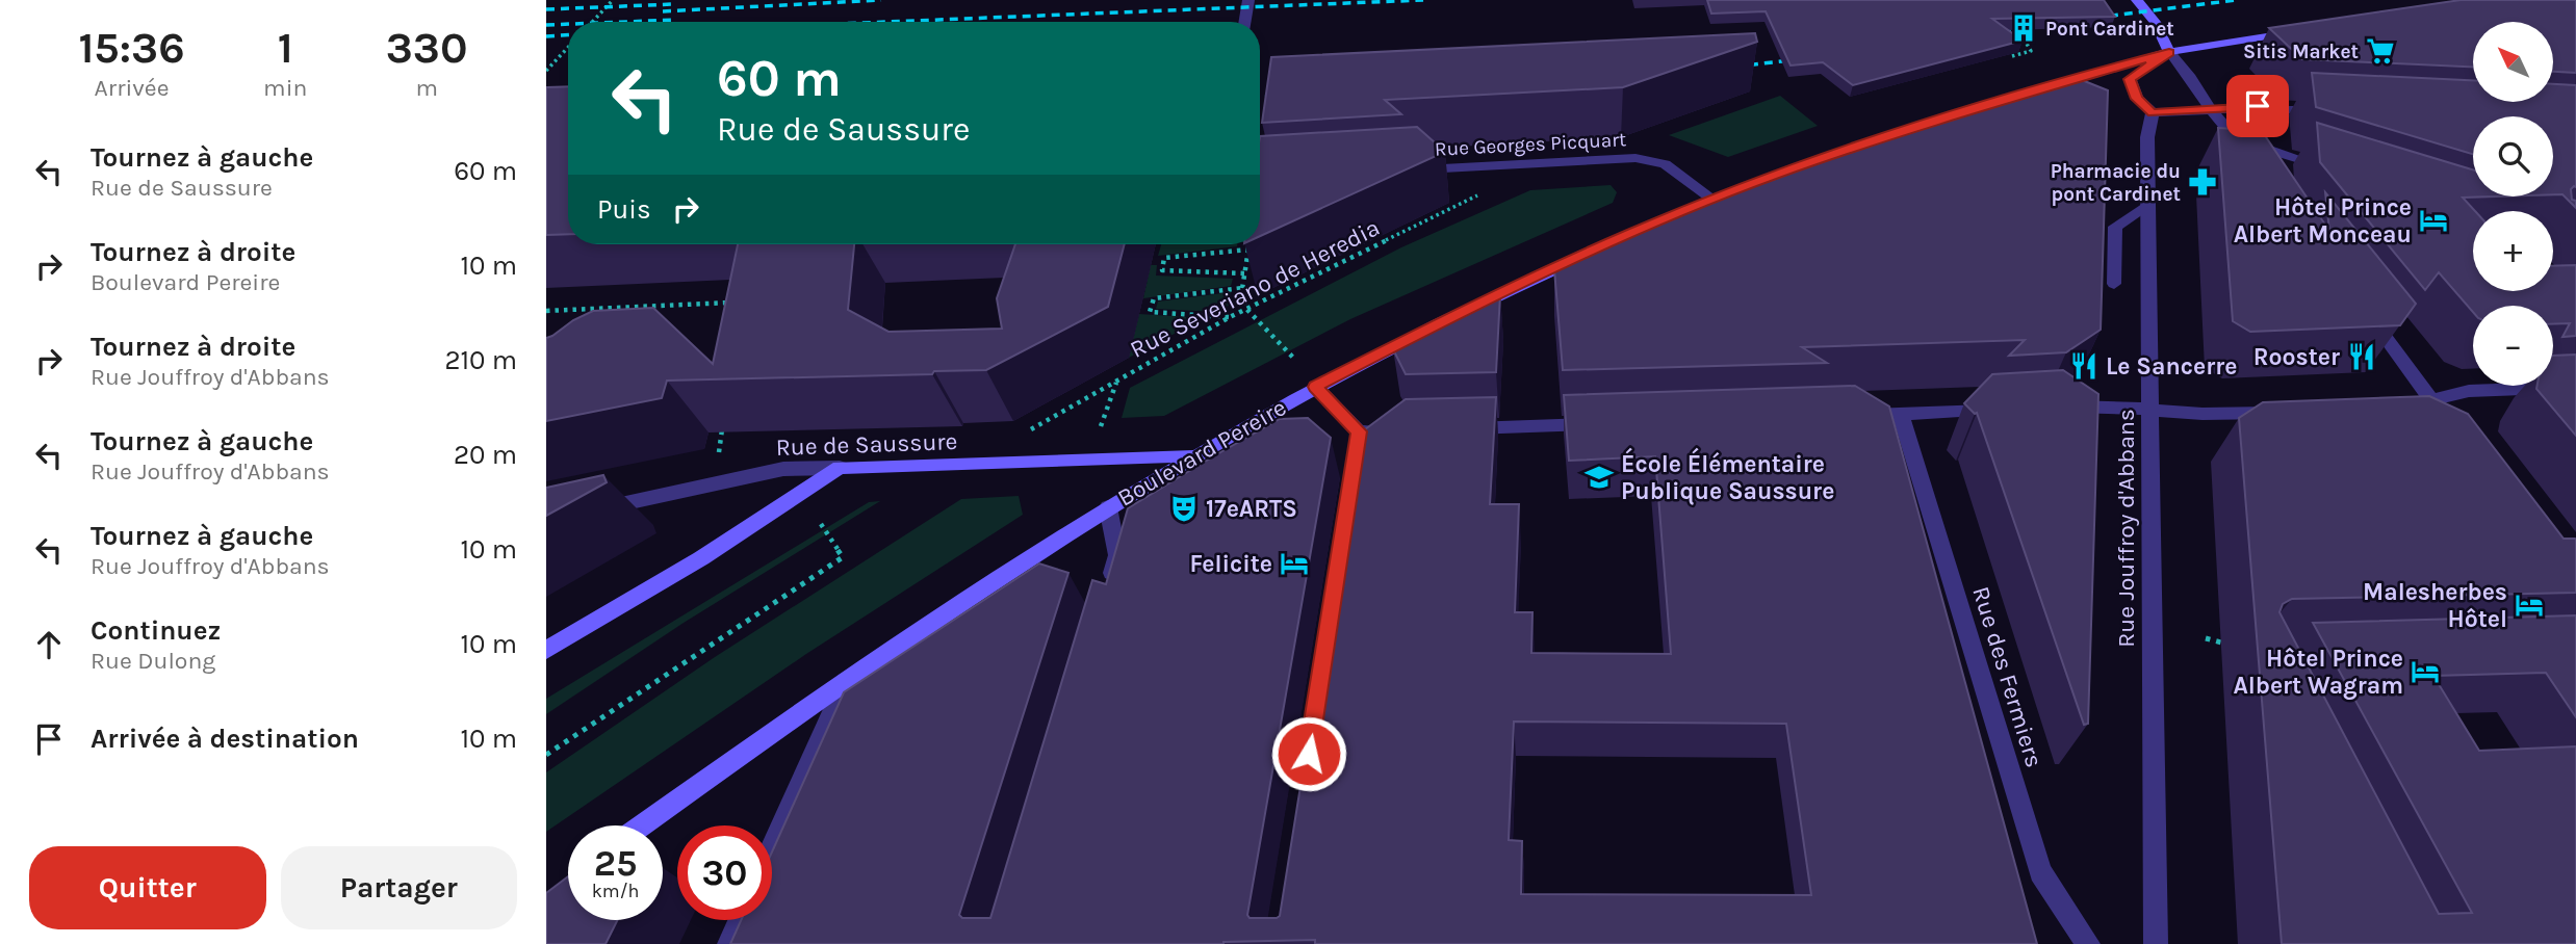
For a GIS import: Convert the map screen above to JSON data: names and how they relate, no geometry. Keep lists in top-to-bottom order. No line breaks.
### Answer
{"streets":{"main road":["Rue de Saussure","Boulevard Pereire"],"street":["Rue Georges Picquart","Rue Jouffroy d'Abbans","Rue des Fermiers"],"path":["Rue Severiano de Heredia"]},"crossings":[["Rue Georges Picquart","Boulevard Pereire"],["Rue de Saussure","Boulevard Pereire"]],"places":{"building":["Pont Cardinet"],"supermarket":["Sitis Market"],"pharmacy":["Pharmacie du pont Cardinet"],"hotel":["Hôtel Prince Albert Monceau","Felicite","Malesherbes Hôtel","Hôtel Prince Albert Wagram"],"restaurant":["Rooster","Le Sancerre"],"school or university":["École Élémentaire Publique Saussure"],"theatre":["17eARTS"]},"north":"top left","page":{"eta":["15:36","Arrivée","1","min","330","m"],"map_buttons":["+","−"],"turn":["60 m","Rue de Saussure"],"list":[{"name":"Tournez à gauche","note":"Rue de Saussure","value":"60 m"},{"name":"Tournez à droite","note":"Boulevard Pereire","value":"10 m"},{"name":"Tournez à droite","note":"Rue Jouffroy d'Abbans","value":"210 m"},{"name":"Tournez à gauche","note":"Rue Jouffroy d'Abbans","value":"20 m"},{"name":"Tournez à gauche","note":"Rue Jouffroy d'Abbans","value":"10 m"},{"name":"Continuez","note":"Rue Dulong","value":"10 m"},{"name":"Arrivée à destination","value":"10 m"}],"then":"Puis","speed":"25 km/h","limit":"30","buttons":["Quitter","Partager"]}}
